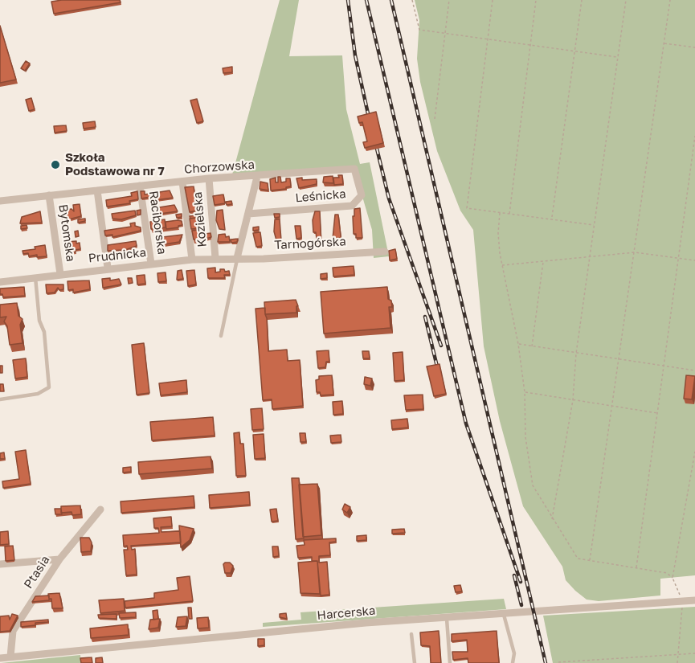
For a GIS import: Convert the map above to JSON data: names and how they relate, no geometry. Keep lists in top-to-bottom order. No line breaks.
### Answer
{"streets":{"street":["Chorzowska","Leśnicka","Kozielska","Raciborska","Bytomska","Tarnogórska","Prudnicka","Ptasia","Harcerska"]},"crossings":[["Chorzowska","Leśnicka"],["Chorzowska","Kozielska"],["Chorzowska","Raciborska"],["Chorzowska","Bytomska"],["Kozielska","Prudnicka"],["Raciborska","Prudnicka"],["Bytomska","Prudnicka"],["Tarnogórska","Prudnicka"],["Ptasia","Harcerska"]],"places":["Szkoła Podstawowa nr 7"]}
